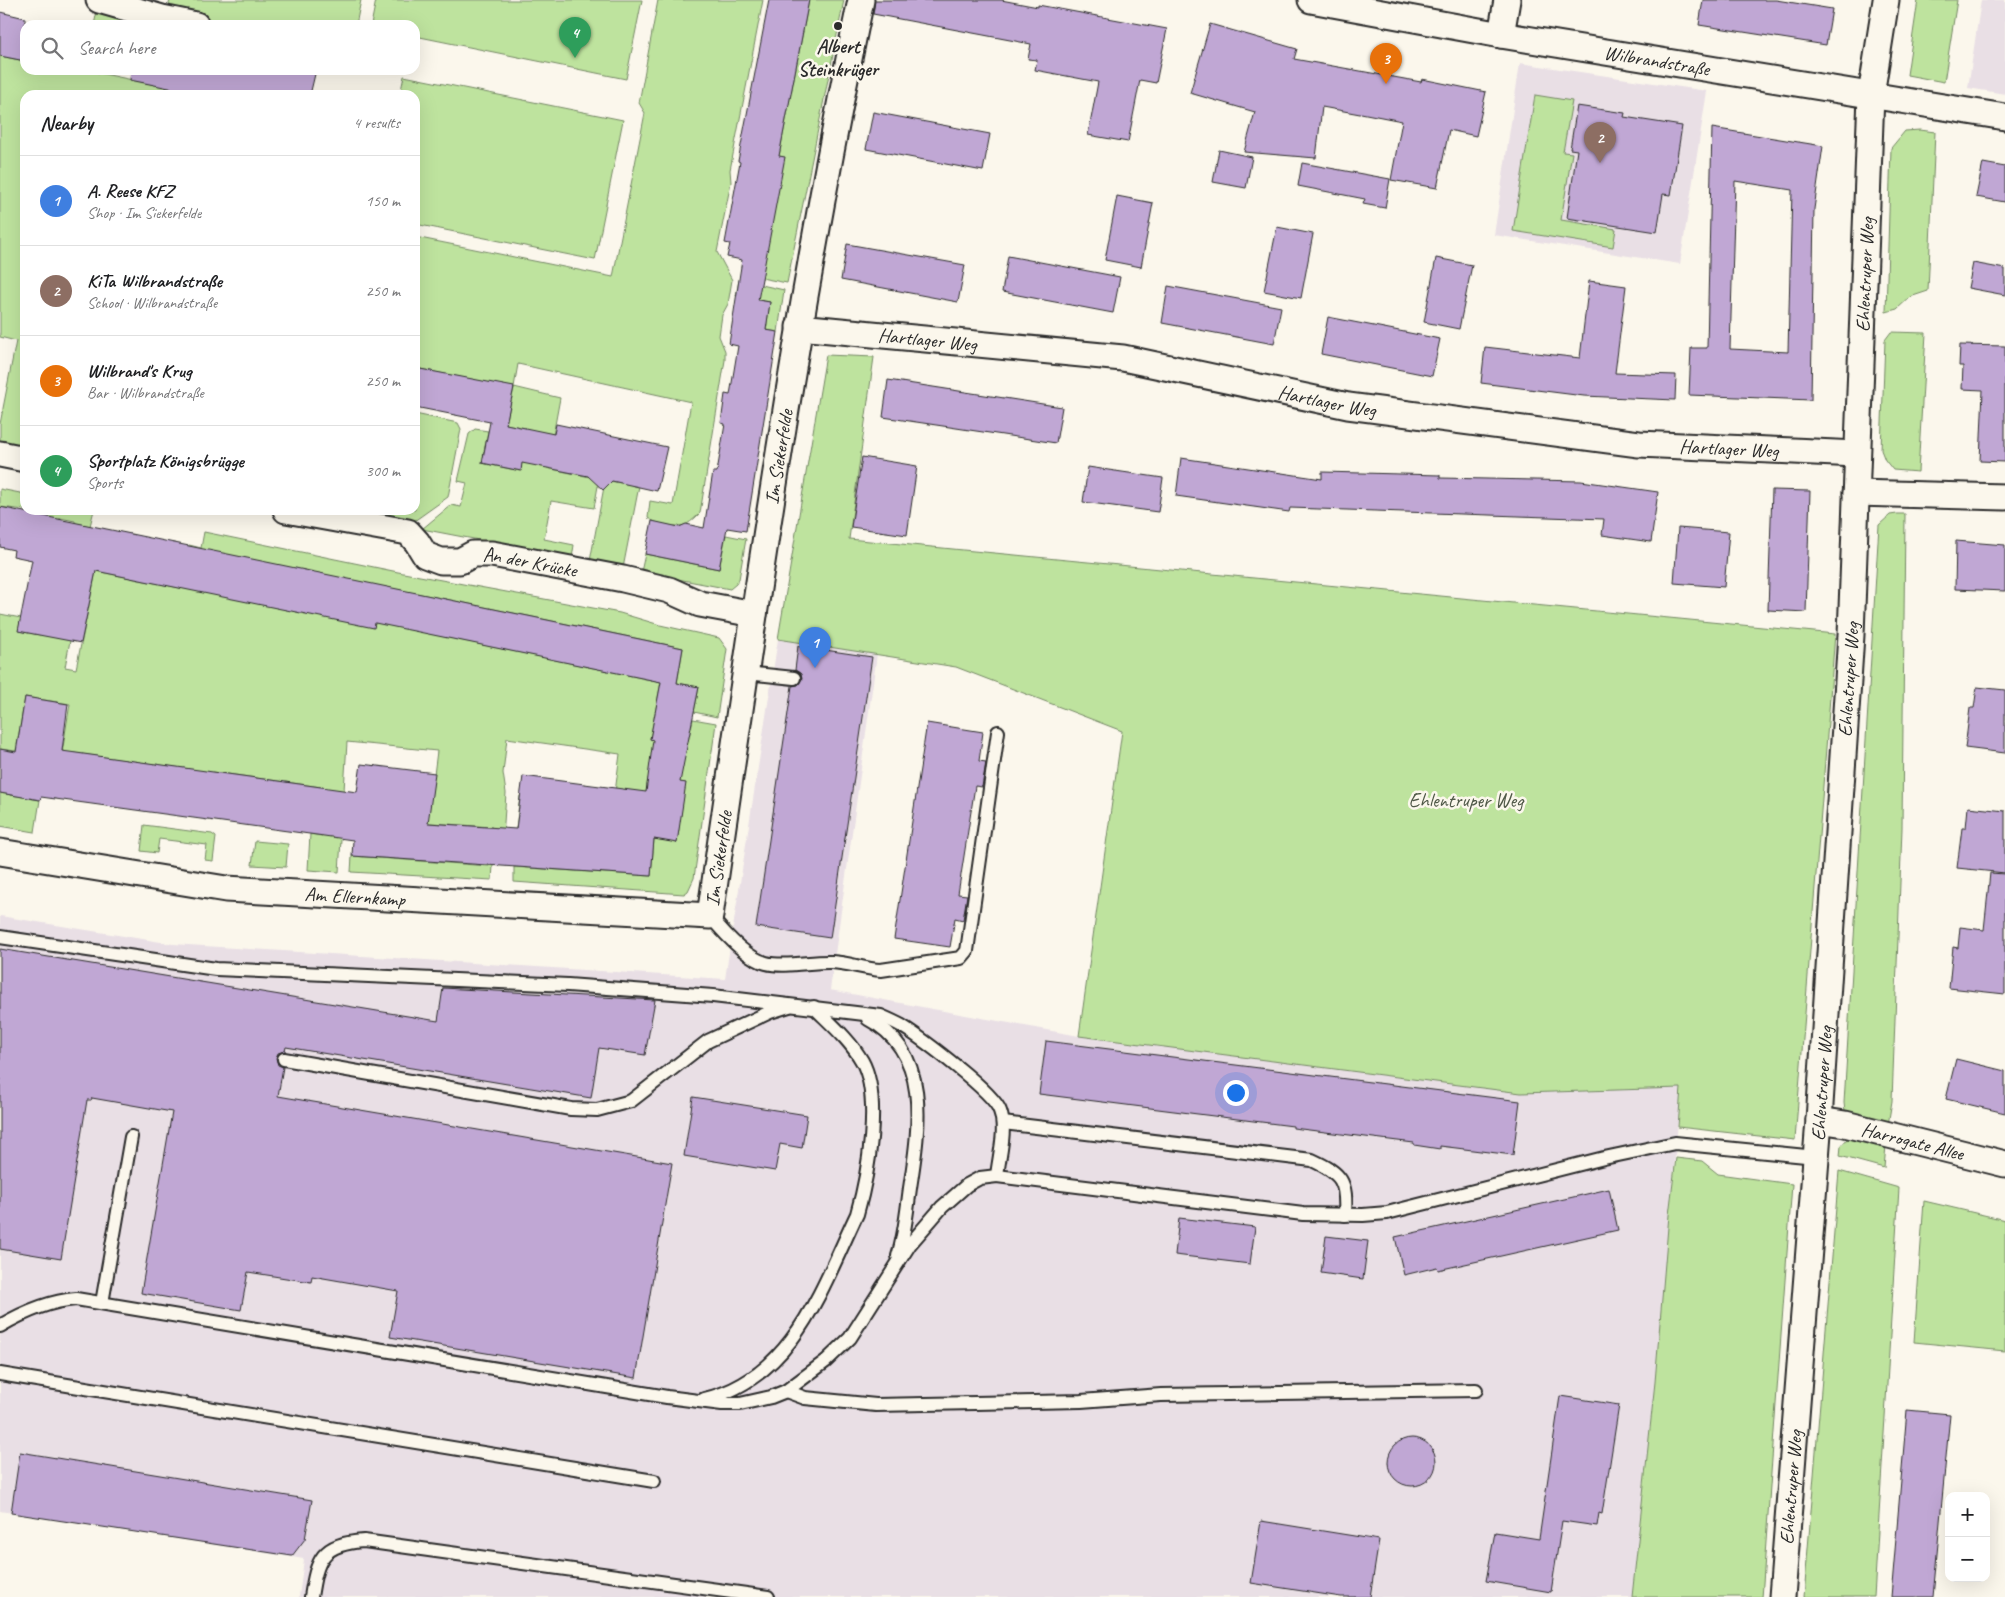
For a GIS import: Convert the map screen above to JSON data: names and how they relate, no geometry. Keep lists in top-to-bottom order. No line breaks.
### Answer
{"streets":{"street":["Wilbrandstraße","Ehlentruper Weg","Hartlager Weg","Im Siekerfelde","An der Krücke","Am Ellernkamp","Harrogate Allee"]},"crossings":[["Wilbrandstraße","Ehlentruper Weg"],["Ehlentruper Weg","Hartlager Weg"],["Ehlentruper Weg","Harrogate Allee"],["Hartlager Weg","Im Siekerfelde"],["Im Siekerfelde","An der Krücke"],["Im Siekerfelde","Am Ellernkamp"]],"parks":["Ehlentruper Weg"],"places":["Albert Steinkrüger"],"page":{"pins":["4","3","2","1"],"search":"Search here","heading":["Nearby","4 results"],"list":[{"mark":"1","name":"A. Reese KFZ","note":"Shop · Im Siekerfelde","value":"150 m"},{"mark":"2","name":"KiTa Wilbrandstraße","note":"School · Wilbrandstraße","value":"250 m"},{"mark":"3","name":"Wilbrand's Krug","note":"Bar · Wilbrandstraße","value":"250 m"},{"mark":"4","name":"Sportplatz Königsbrügge","note":"Sports","value":"300 m"}],"map_buttons":["+","−"]}}
